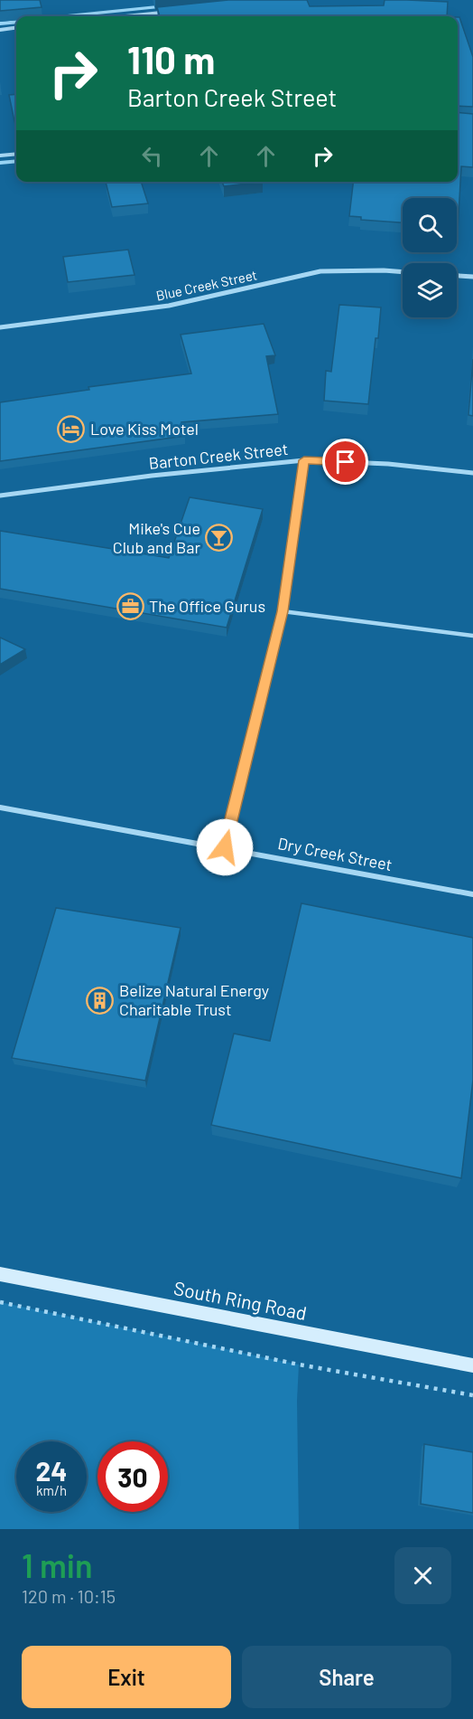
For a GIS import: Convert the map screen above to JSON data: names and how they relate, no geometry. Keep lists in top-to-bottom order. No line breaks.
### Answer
{"streets":{"main road":["South Ring Road"],"street":["Blue Creek Street","Barton Creek Street","Dry Creek Street"]},"places":{"hotel":["Love Kiss Motel"],"bar":["Mike's Cue Club and Bar"],"office":["The Office Gurus"],"building":["Belize Natural Energy Charitable Trust"]},"page":{"turn":["110 m","Barton Creek Street"],"speed":"24 km/h","limit":"30","heading":["1 min","120 m · 10:15"],"buttons":["Exit","Share"]}}
